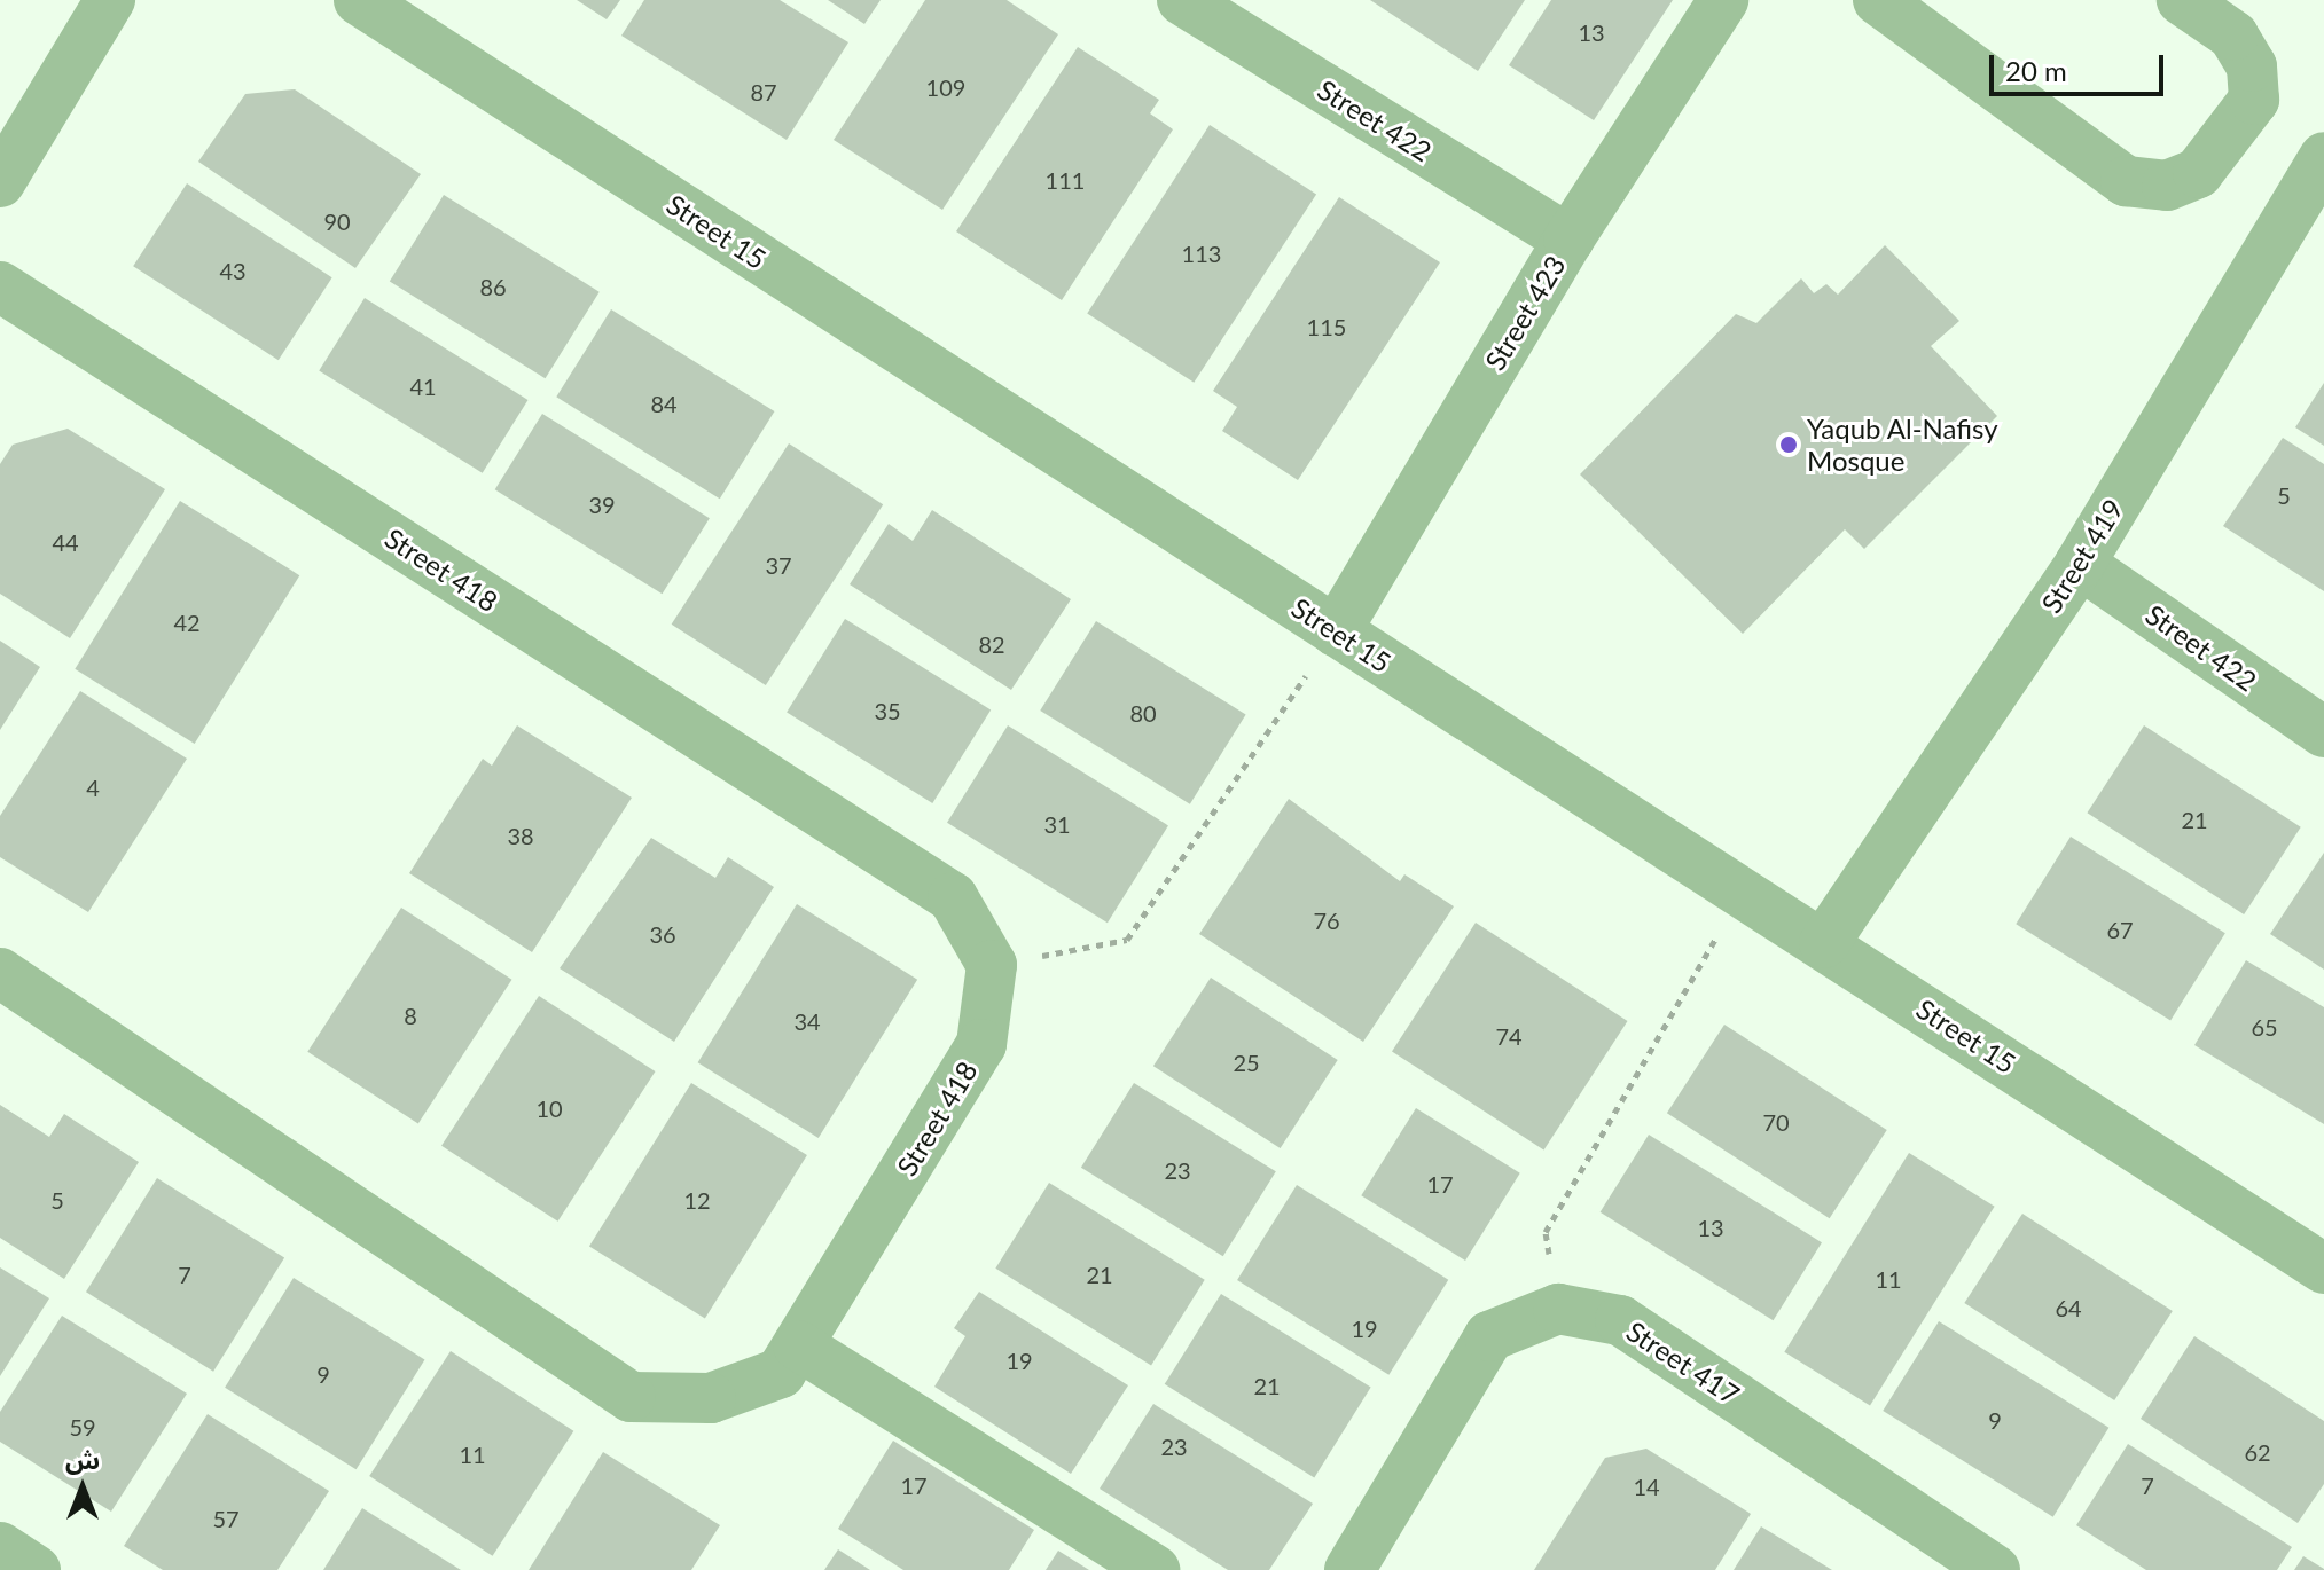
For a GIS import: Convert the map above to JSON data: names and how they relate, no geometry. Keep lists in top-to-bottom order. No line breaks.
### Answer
{"streets":{"street":["Street 422","Street 15","Street 423","Street 419","Street 418","Street 417"]},"crossings":[["Street 422","Street 423"],["Street 422","Street 419"],["Street 15","Street 423"],["Street 15","Street 419"]],"places":["Yaqub Al-Nafisy Mosque"],"house_numbers":["13","109","87","111","90","113","43","86","115","41","84","5","39","44","37","42","82","35","80","4","21","31","38","76","67","36","8","34","65","74","25","10","70","23","17","5","12","13","7","21","11","64","19","19","9","21","9","59","23","62","11","17","7","14","57"],"scale_bar":"20 m","north":"top"}
